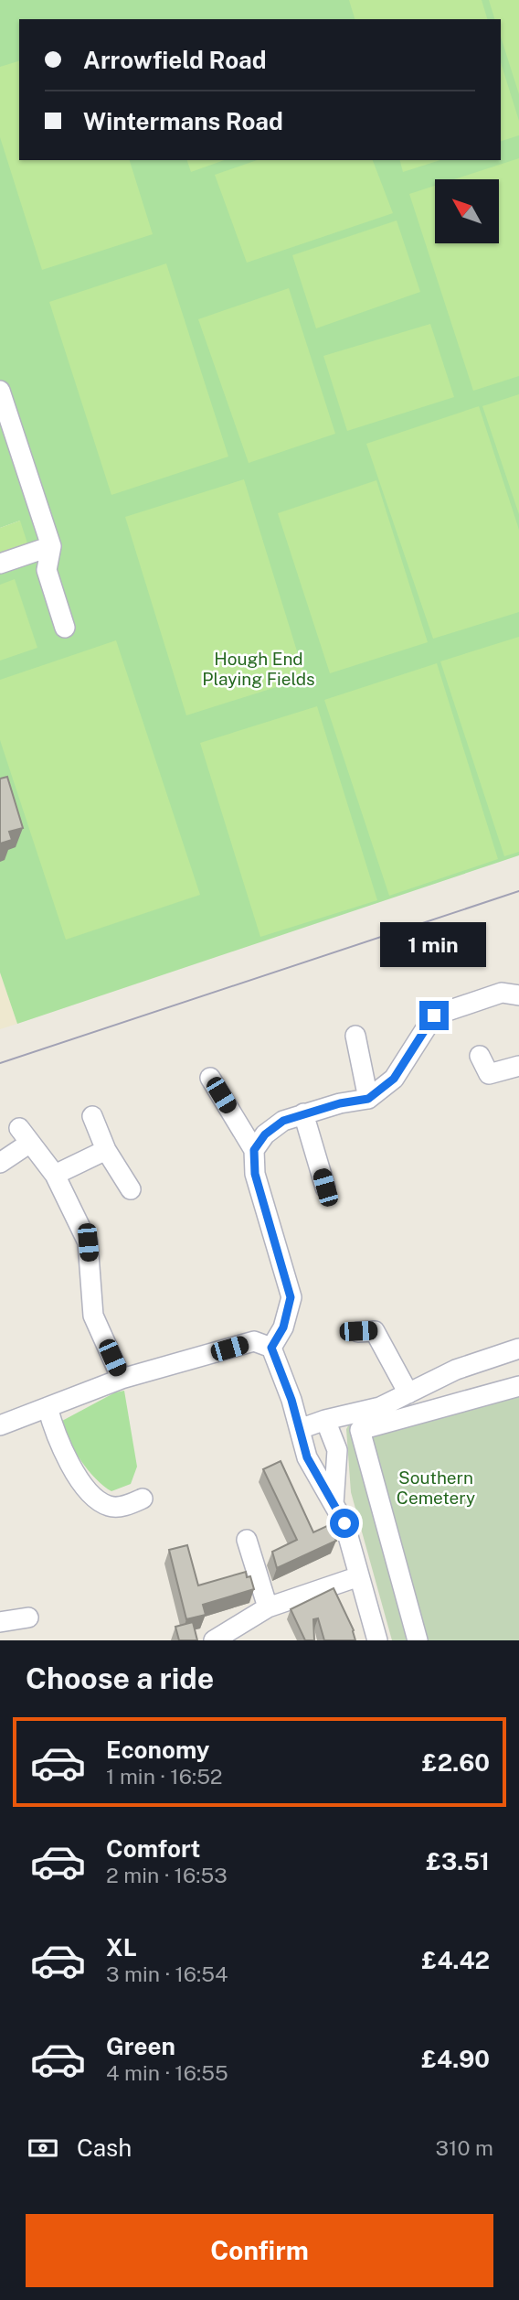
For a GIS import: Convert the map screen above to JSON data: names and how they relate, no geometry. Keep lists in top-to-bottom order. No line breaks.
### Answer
{"parks":["Hough End Playing Fields","Southern Cemetery"],"north":"top left","page":{"banner":["Arrowfield Road","Wintermans Road"],"bubble":"1 min","heading":"Choose a ride","list":[{"name":"Economy","note":"1 min · 16:52","value":"£2.60"},{"name":"Comfort","note":"2 min · 16:53","value":"£3.51"},{"name":"XL","note":"3 min · 16:54","value":"£4.42"},{"name":"Green","note":"4 min · 16:55","value":"£4.90"}],"pay":["Cash","310 m"],"buttons":"Confirm"}}
